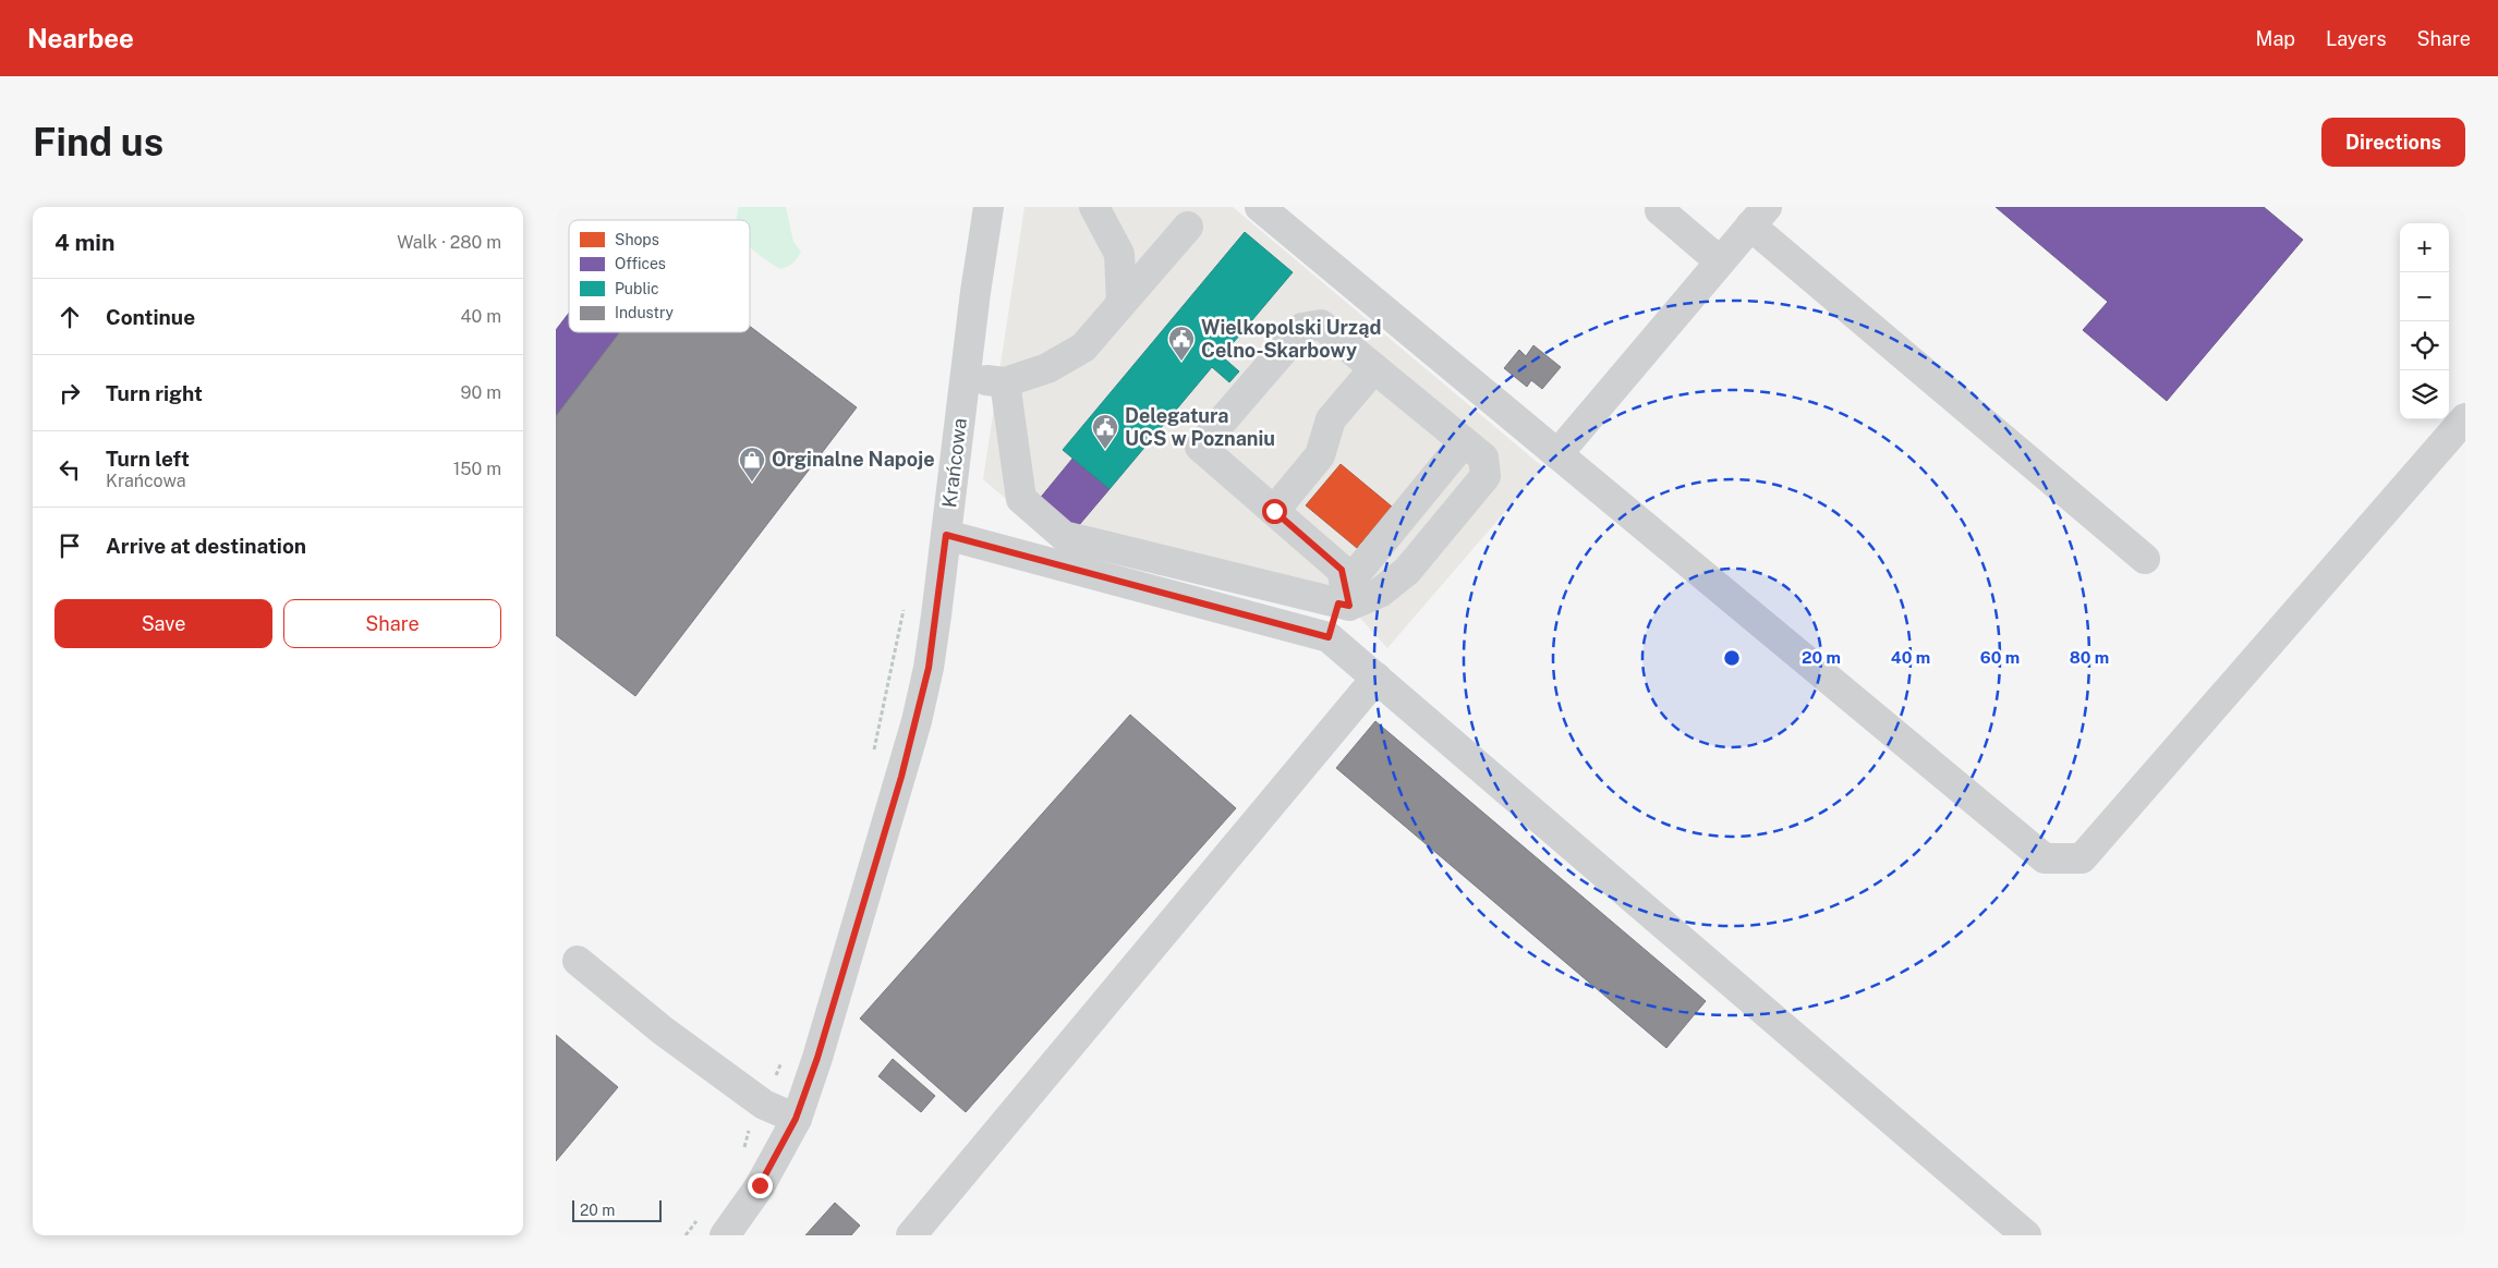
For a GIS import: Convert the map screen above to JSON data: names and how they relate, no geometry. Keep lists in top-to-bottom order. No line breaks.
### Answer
{"streets":{"street":["Krańcowa"]},"places":{"public building":["Wielkopolski Urząd Celno-Skarbowy","Delegatura UCS w Poznaniu"],"shop":["Orginalne Napoje"]},"legend":["Shops","Offices","Public","Industry"],"scale_bar":"20 m","page":{"header":"Nearbee","nav":["Map","Layers","Share"],"buttons":["Directions",["Save","Share"]],"title":"Find us","heading":["4 min","Walk · 280 m"],"map_buttons":["+","−"],"list":[["Continue","40 m"],["Turn right","90 m"],["Turn left","Krańcowa","150 m"],"Arrive at destination"],"scale":"20 m"},"rings":["20 m","40 m","60 m","80 m"]}
